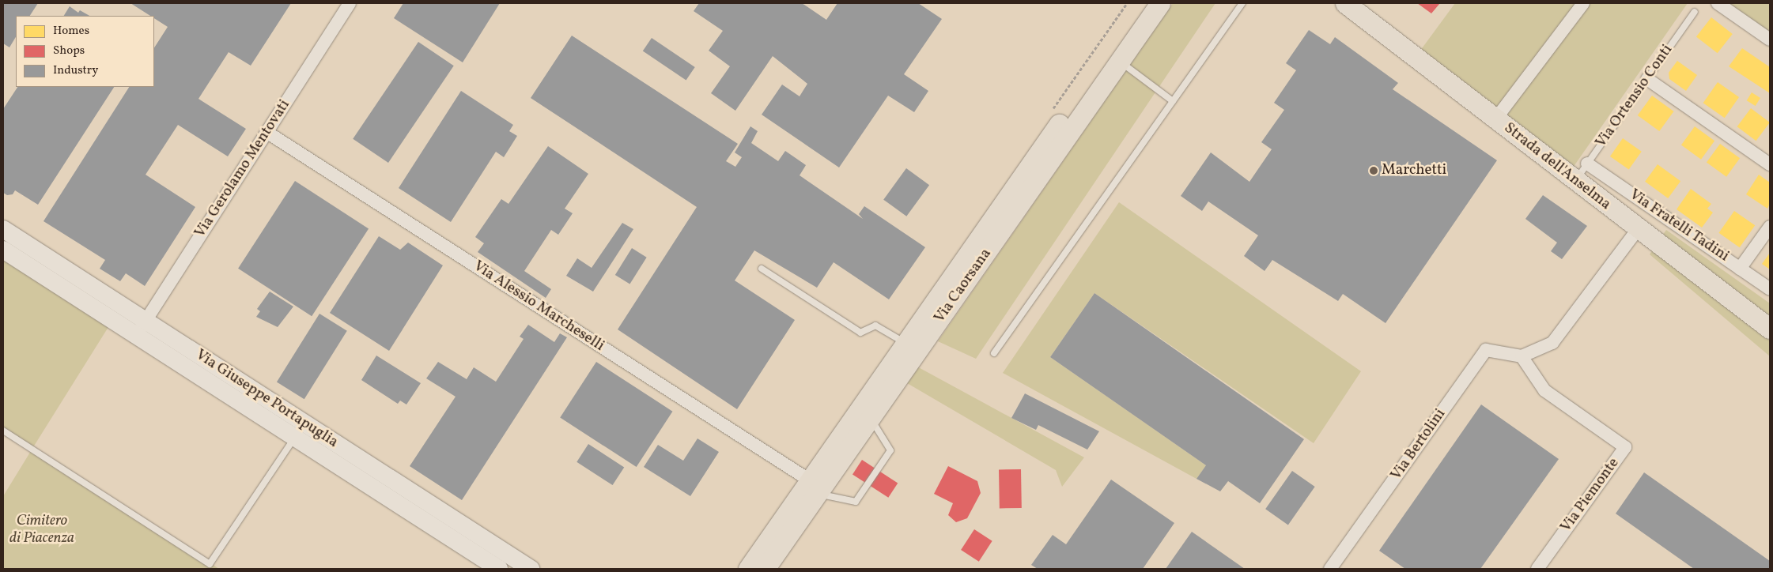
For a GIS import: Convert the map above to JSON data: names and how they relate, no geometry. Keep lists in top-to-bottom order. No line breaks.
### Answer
{"streets":{"main road":["Strada dell'Anselma","Via Caorsana","Via Giuseppe Portapuglia"],"street":["Via Gerolamo Mentovati","Via Fratelli Tadini","Via Alessio Marcheselli","Via Bertolini","Via Piemonte"],"lane":["Via Ortensio Conti"]},"crossings":[["Via Ortensio Conti","Strada dell'Anselma"],["Via Ortensio Conti","Via Fratelli Tadini"],["Via Gerolamo Mentovati","Via Alessio Marcheselli"],["Via Gerolamo Mentovati","Via Giuseppe Portapuglia"],["Via Caorsana","Via Alessio Marcheselli"],["Via Bertolini","Via Piemonte"]],"parks":["Cimitero di Piacenza"],"places":["Marchetti"],"legend":["Homes","Shops","Industry"]}
